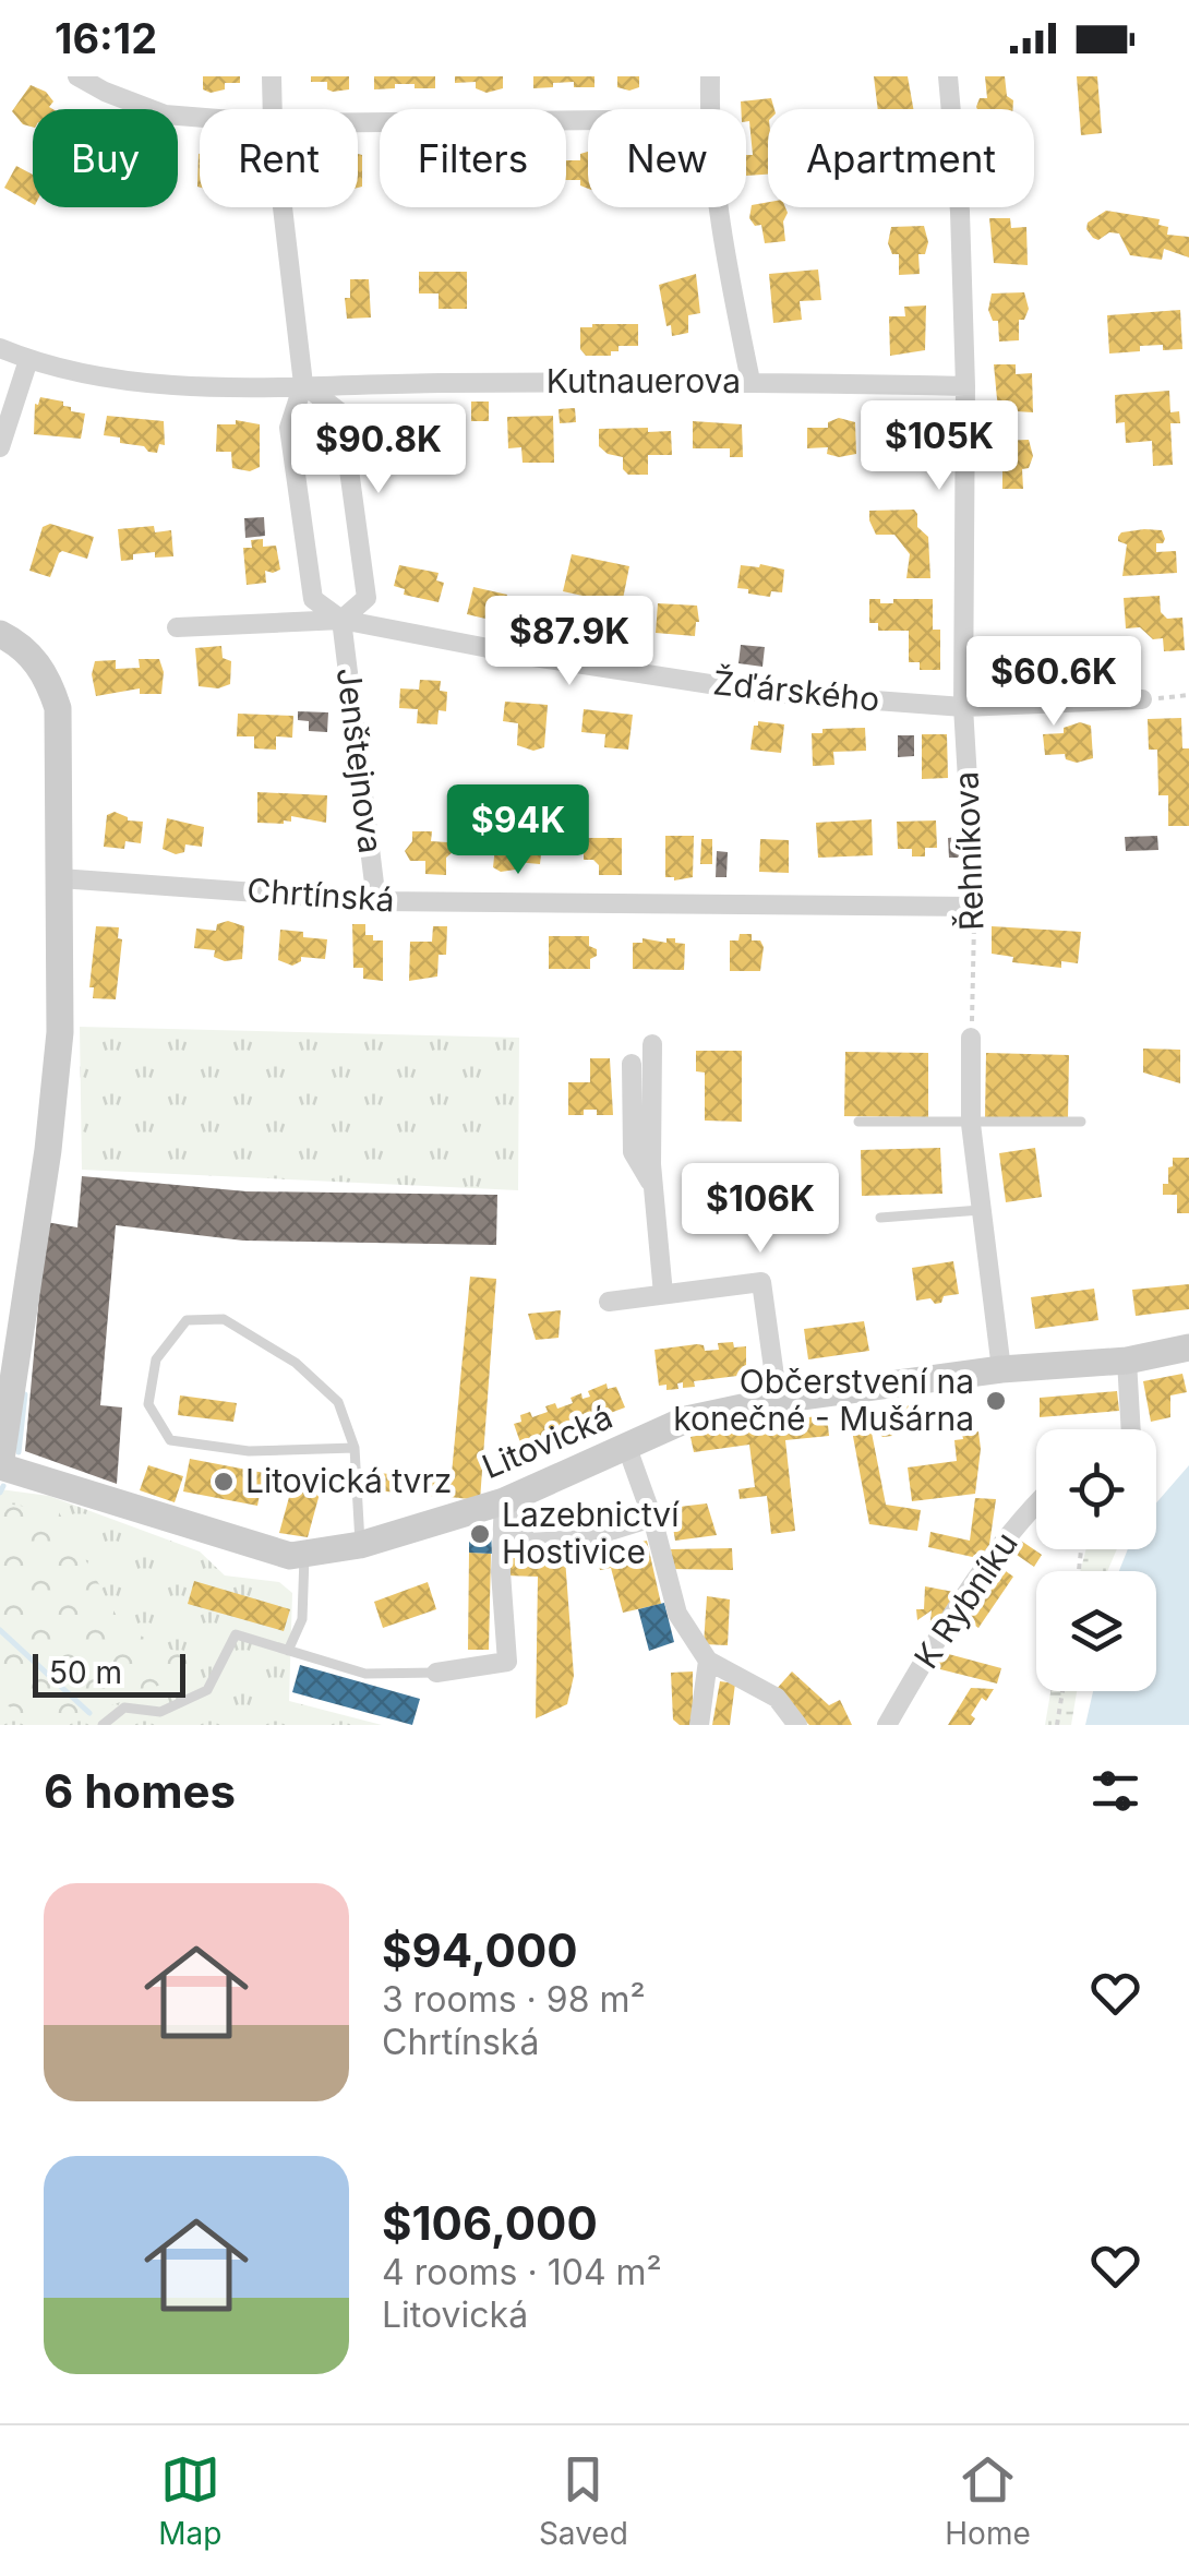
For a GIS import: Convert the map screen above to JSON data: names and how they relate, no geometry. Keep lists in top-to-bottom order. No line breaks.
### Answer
{"streets":{"street":["Kutnauerova","Žďárského","Jenštejnova","Řehníkova","Chrtínská","Litovická","K Rybníku"]},"crossings":[["Kutnauerova","Jenštejnova"],["Kutnauerova","Řehníkova"],["Žďárského","Jenštejnova"],["Žďárského","Řehníkova"],["Jenštejnova","Chrtínská"],["Řehníkova","Chrtínská"]],"places":["Občerstvení na konečné - Mušárna","Litovická tvrz","Lazebnictví Hostivice"],"scale_bar":"50 m","page":{"status":"16:12","chip":["Buy","Rent","Filters","New","Apartment"],"price":["$105K","$90.8K","$87.9K","$60.6K","$94K","$106K"],"scale":"50 m","heading":"6 homes","list":[{"name":"$94,000","note":"3 rooms · 98 m² · Chrtínská"},{"name":"$106,000","note":"4 rooms · 104 m² · Litovická"}],"tabs":["Map","Saved","Home"]}}
